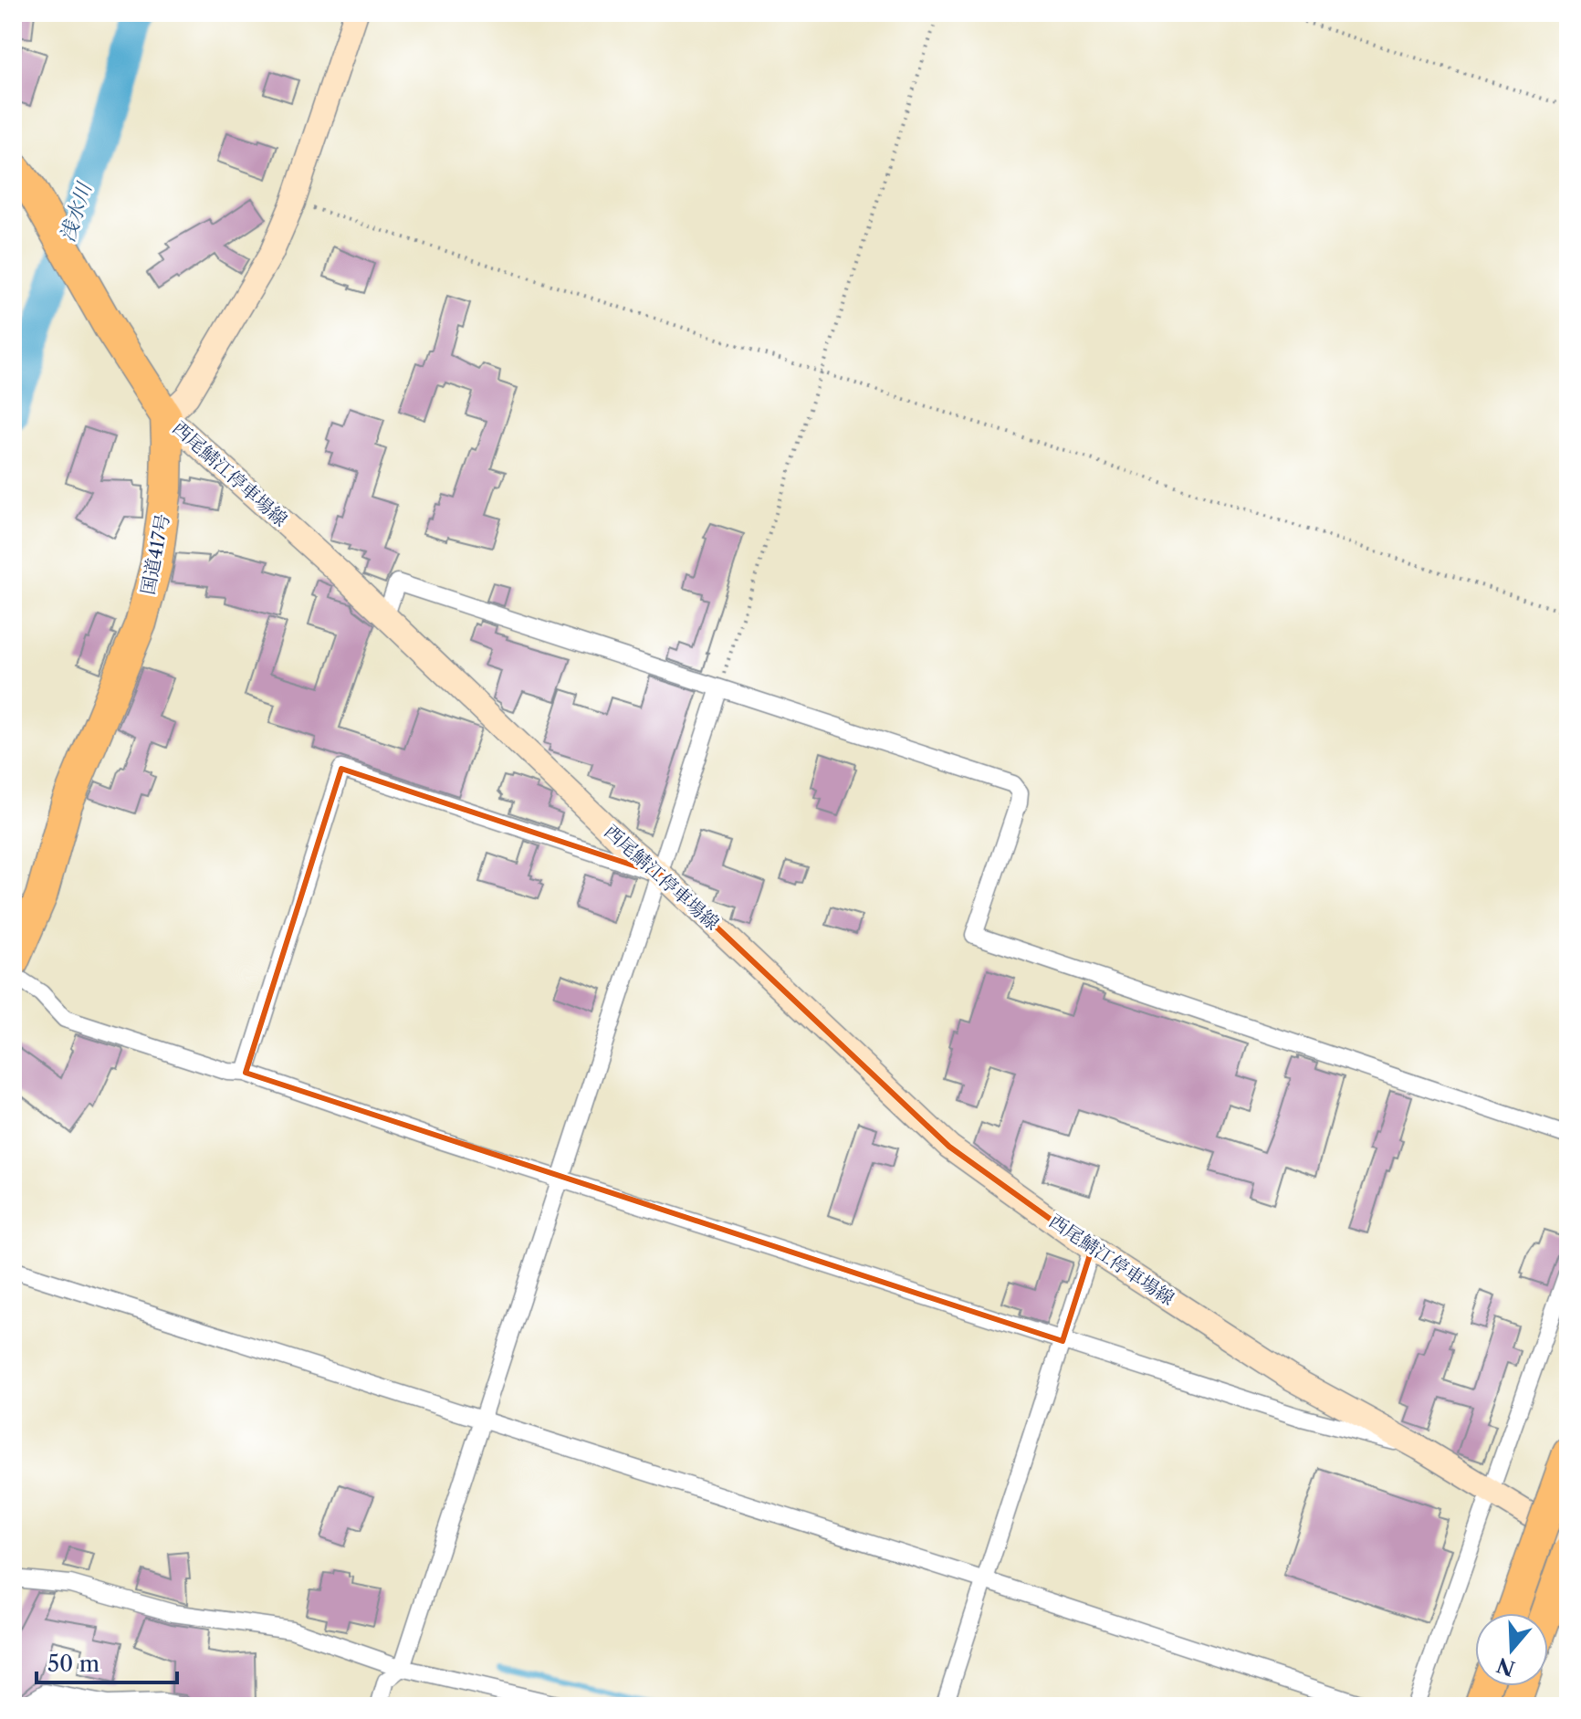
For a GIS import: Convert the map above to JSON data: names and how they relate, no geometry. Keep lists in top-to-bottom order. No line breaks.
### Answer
{"streets":{"highway":["国道417号"],"main road":["西尾鯖江停車場線"]},"crossings":[["西尾鯖江停車場線","国道417号"]],"water":["浅水川"],"scale_bar":"50 m","north":"bottom"}
